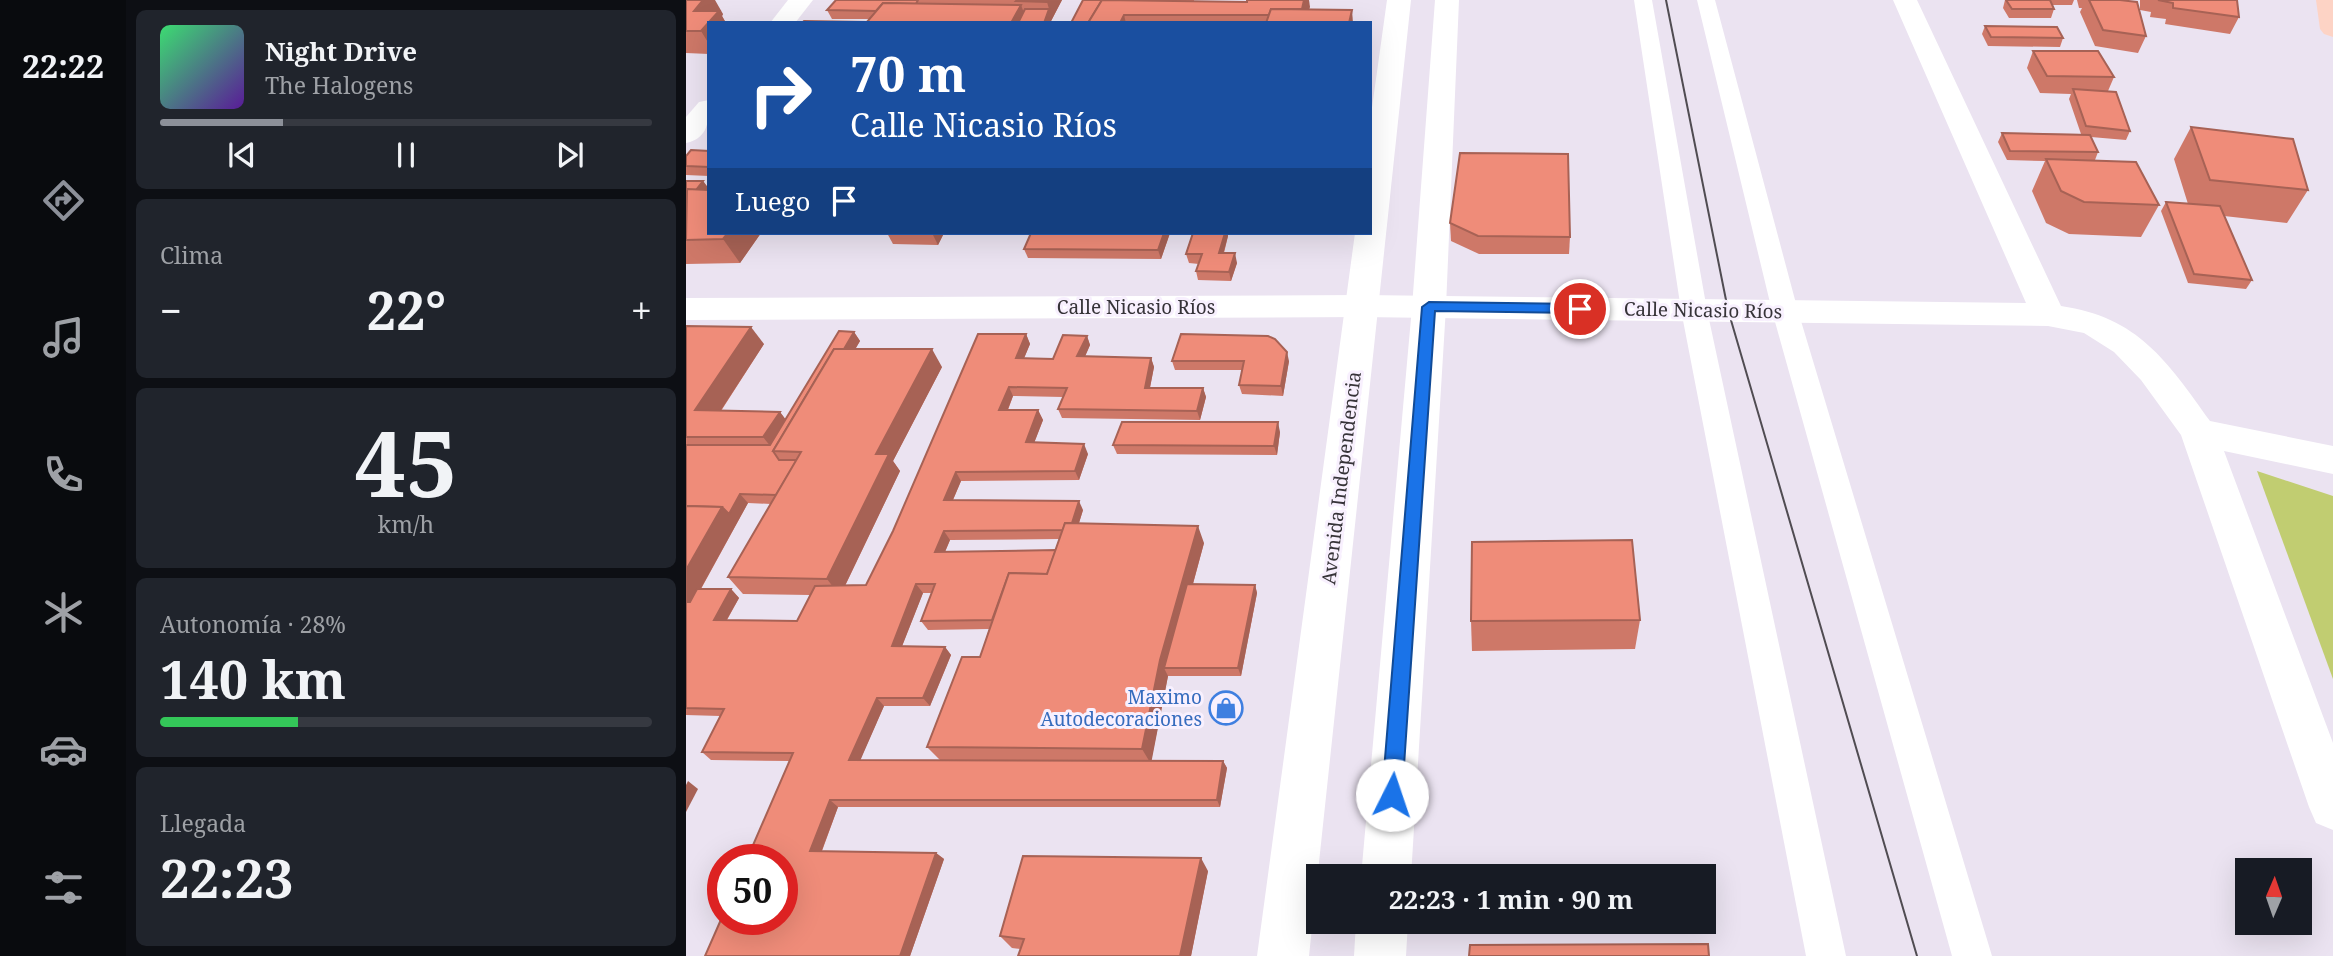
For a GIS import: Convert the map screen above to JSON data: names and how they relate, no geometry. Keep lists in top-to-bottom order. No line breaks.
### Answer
{"streets":{"street":["Calle Nicasio Ríos","Avenida Independencia"]},"crossings":[["Calle Nicasio Ríos","Avenida Independencia"]],"places":{"shop":["Maximo Autodecoraciones"]},"north":"top","page":{"tabs":"22:22","turn":["70 m","Calle Nicasio Ríos"],"song":["Night Drive","The Halogens"],"then":"Luego","tile":["Clima",["45","km/h"],["Autonomía · 28%","140 km"],["Llegada","22:23"]],"heat":["−","22°","+"],"limit":"50","trip":"22:23 · 1 min · 90 m"}}
